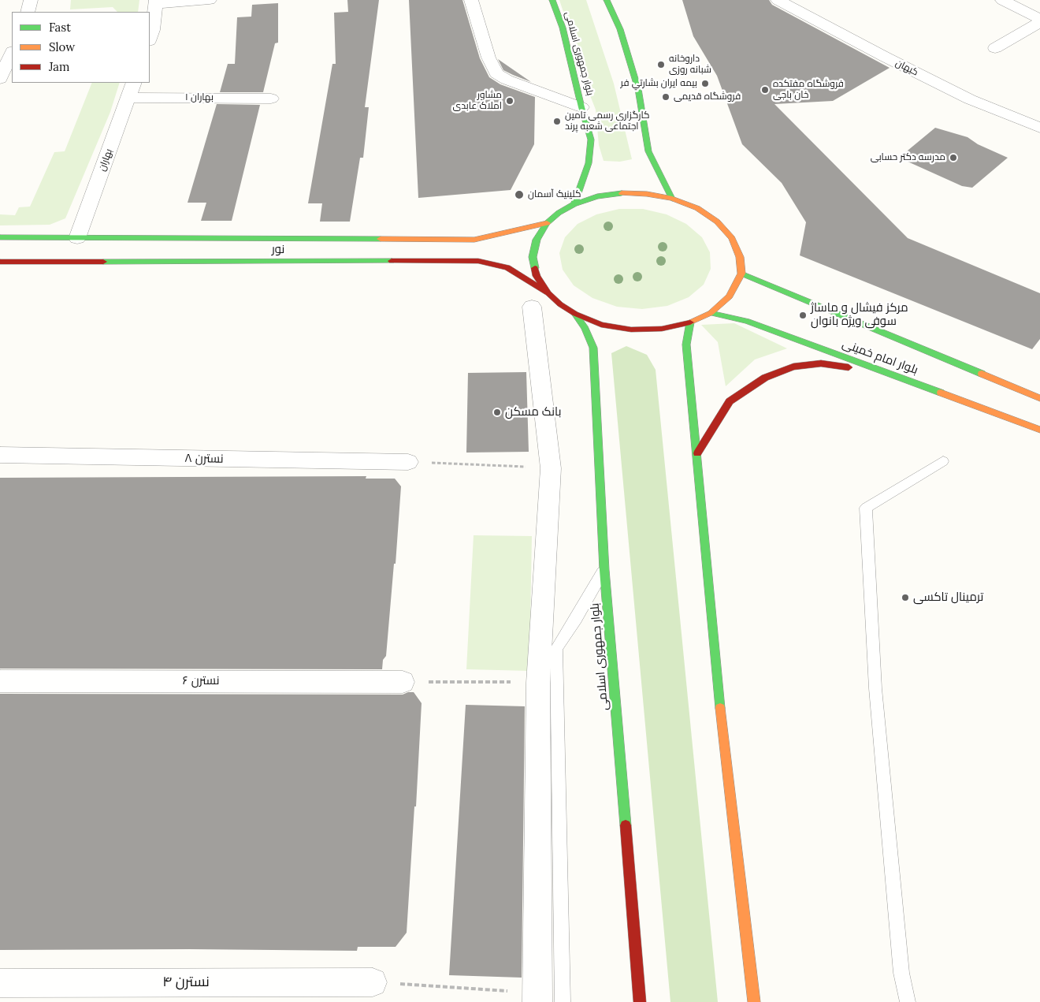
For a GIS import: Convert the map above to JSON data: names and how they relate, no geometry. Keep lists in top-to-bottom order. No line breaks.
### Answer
{"streets":{"main road":["بلوار جمهوری اسلامی","نور","بلوار امام خمینی"],"street":["کیهان","بهاران ۱","بهاران","نسترن ۸","نسترن ۶","نسترن ۴"]},"crossings":[["بهاران ۱","بهاران"],["بهاران","نور"]],"places":["داروخانه شبانه روزی","بيمه ايران بشارتي فر","فروشگاه مفتکده خان باجی","فروشگاه قدیمی","مشاور املاک عابدی","کارگزاری رسمی تامین اجتماعی شعبه پرند","مدرسه دکتر حسابی","کلینیک آسمان","مرکز فیشال و ماساژ سوفی ویژه بانوان","بانک مسکن","ترمینال تاکسی"],"legend":["Fast","Slow","Jam"]}
